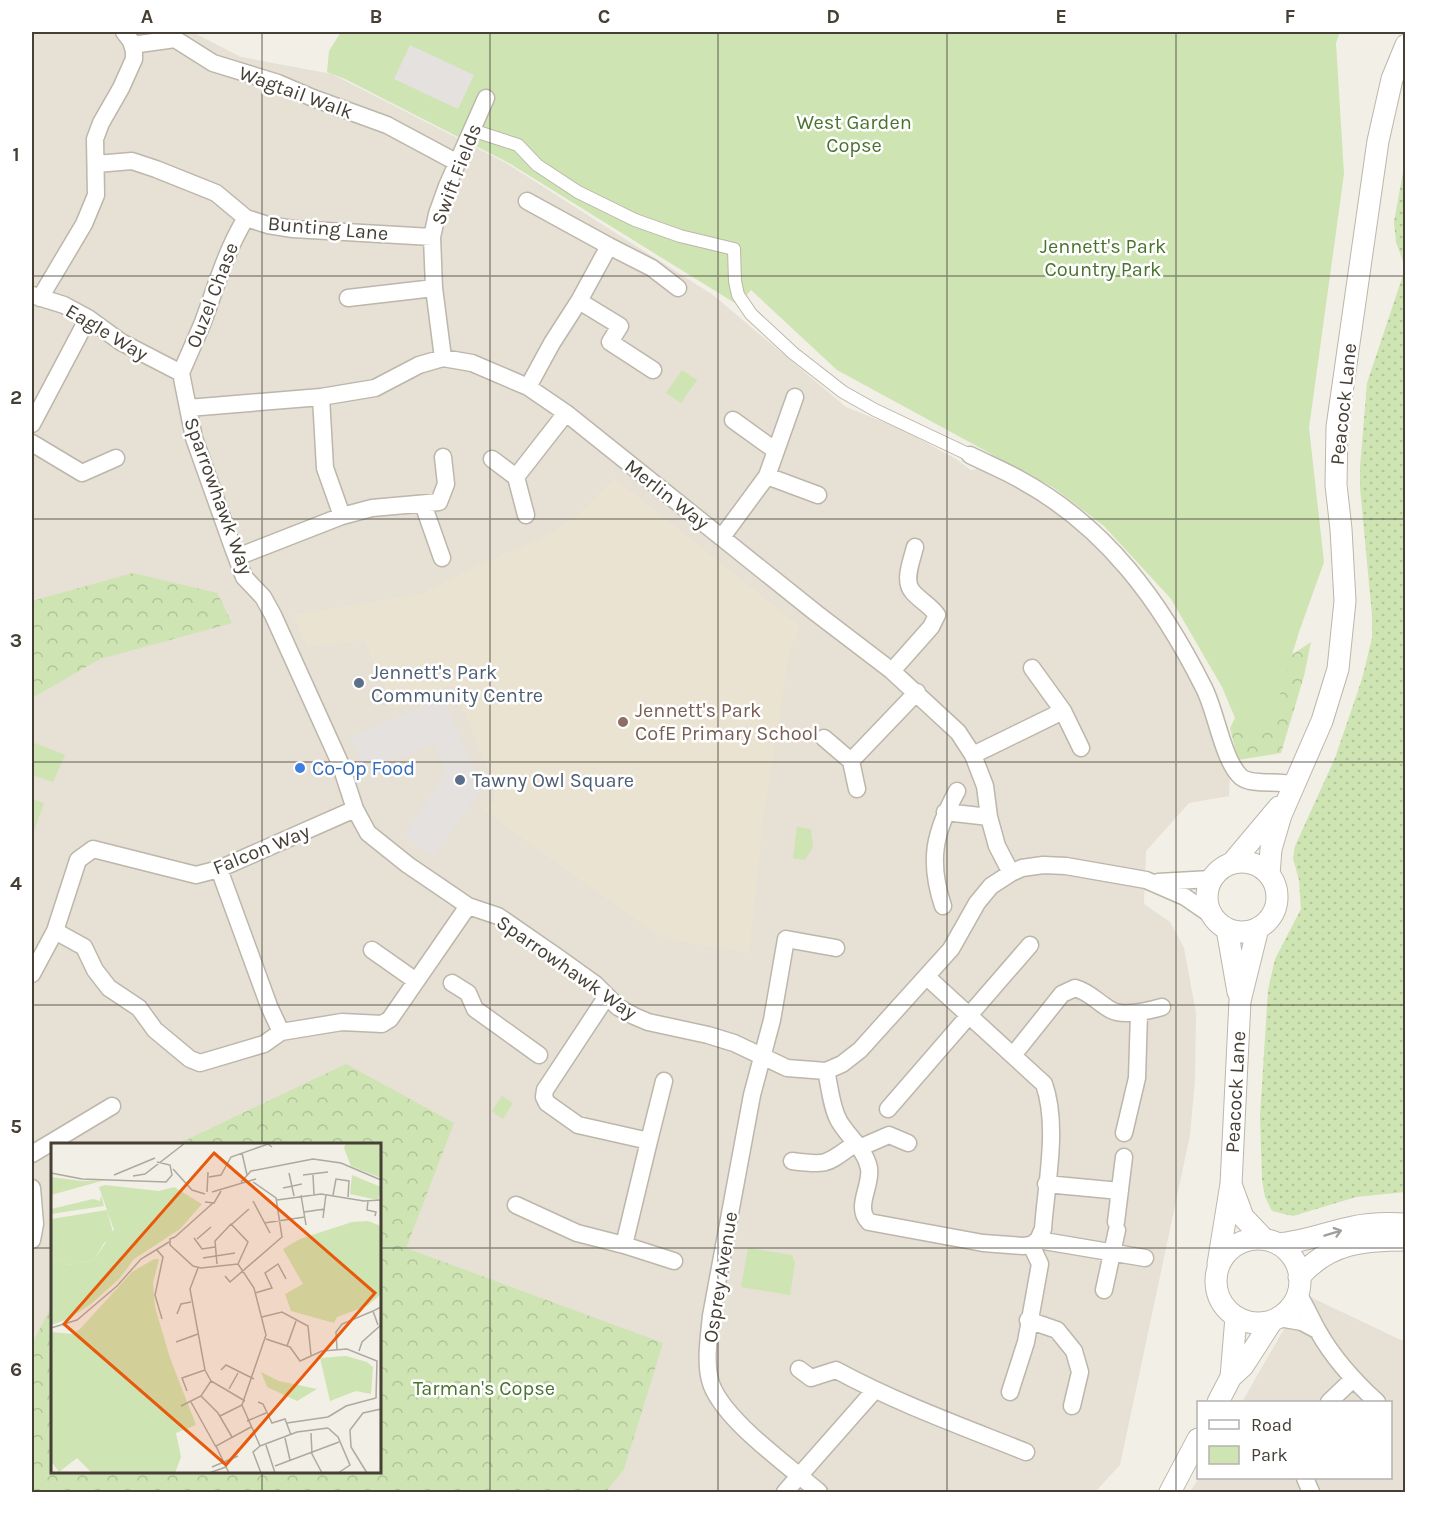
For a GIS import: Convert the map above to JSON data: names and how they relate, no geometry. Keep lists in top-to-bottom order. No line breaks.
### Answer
{"streets":{"street":["Wagtail Walk","Swift Fields","Bunting Lane","Ouzel Chase","Eagle Way","Peacock Lane","Merlin Way","Sparrowhawk Way","Falcon Way","Osprey Avenue"]},"crossings":[["Wagtail Walk","Swift Fields"],["Swift Fields","Bunting Lane"],["Swift Fields","Merlin Way"],["Bunting Lane","Ouzel Chase"],["Ouzel Chase","Eagle Way"],["Ouzel Chase","Sparrowhawk Way"],["Eagle Way","Sparrowhawk Way"],["Merlin Way","Sparrowhawk Way"],["Sparrowhawk Way","Falcon Way"],["Sparrowhawk Way","Osprey Avenue"]],"parks":["West Garden Copse","Jennett's Park Country Park","Tarman's Copse"],"places":["Jennett's Park Community Centre","Jennett's Park CofE Primary School","Co-Op Food","Tawny Owl Square"],"legend":["Road","Park"],"grid":{"columns":["A","B","C","D","E","F"],"rows":["1","2","3","4","5","6"]}}
